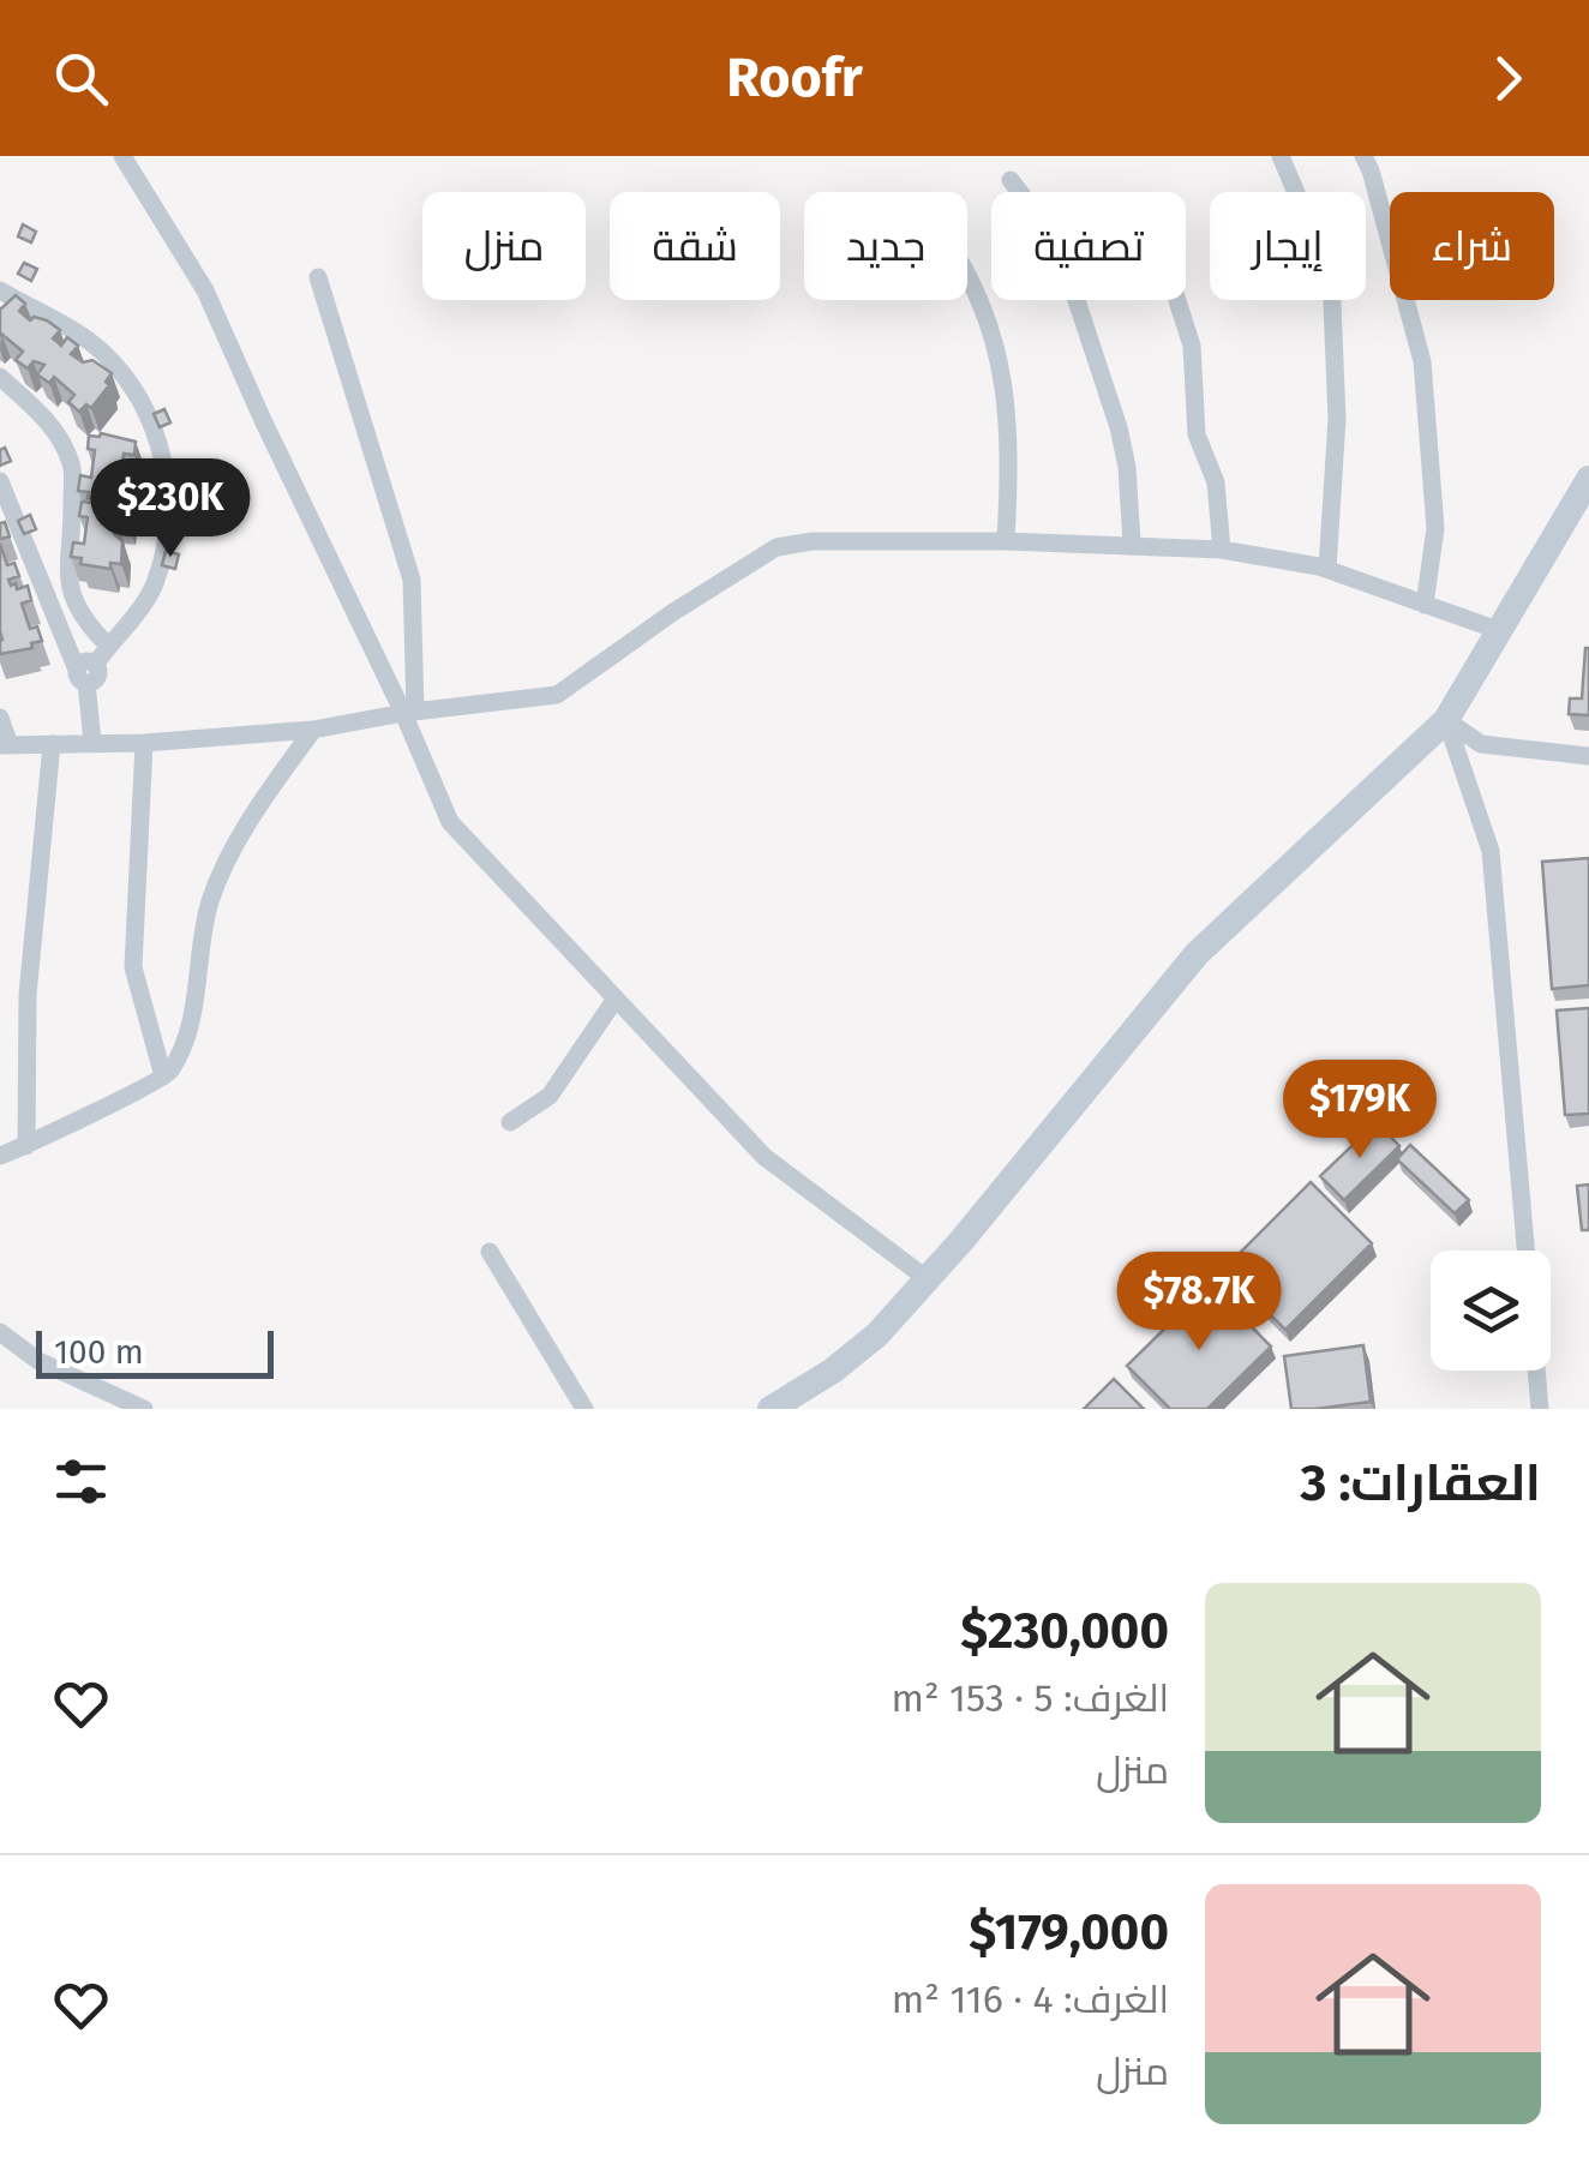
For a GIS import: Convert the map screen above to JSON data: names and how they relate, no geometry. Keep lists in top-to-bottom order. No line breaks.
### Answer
{"scale_bar":"100 m","page":{"header":"Roofr","chip":["شراء","إيجار","تصفية","جديد","شقة","منزل"],"price":["$230K","$179K","$78.7K"],"scale":"100 m","heading":"العقارات: 3","list":[{"name":"$230,000","note":"الغرف: 5 · 153 m² · منزل"},{"name":"$179,000","note":"الغرف: 4 · 116 m² · منزل"}]}}
